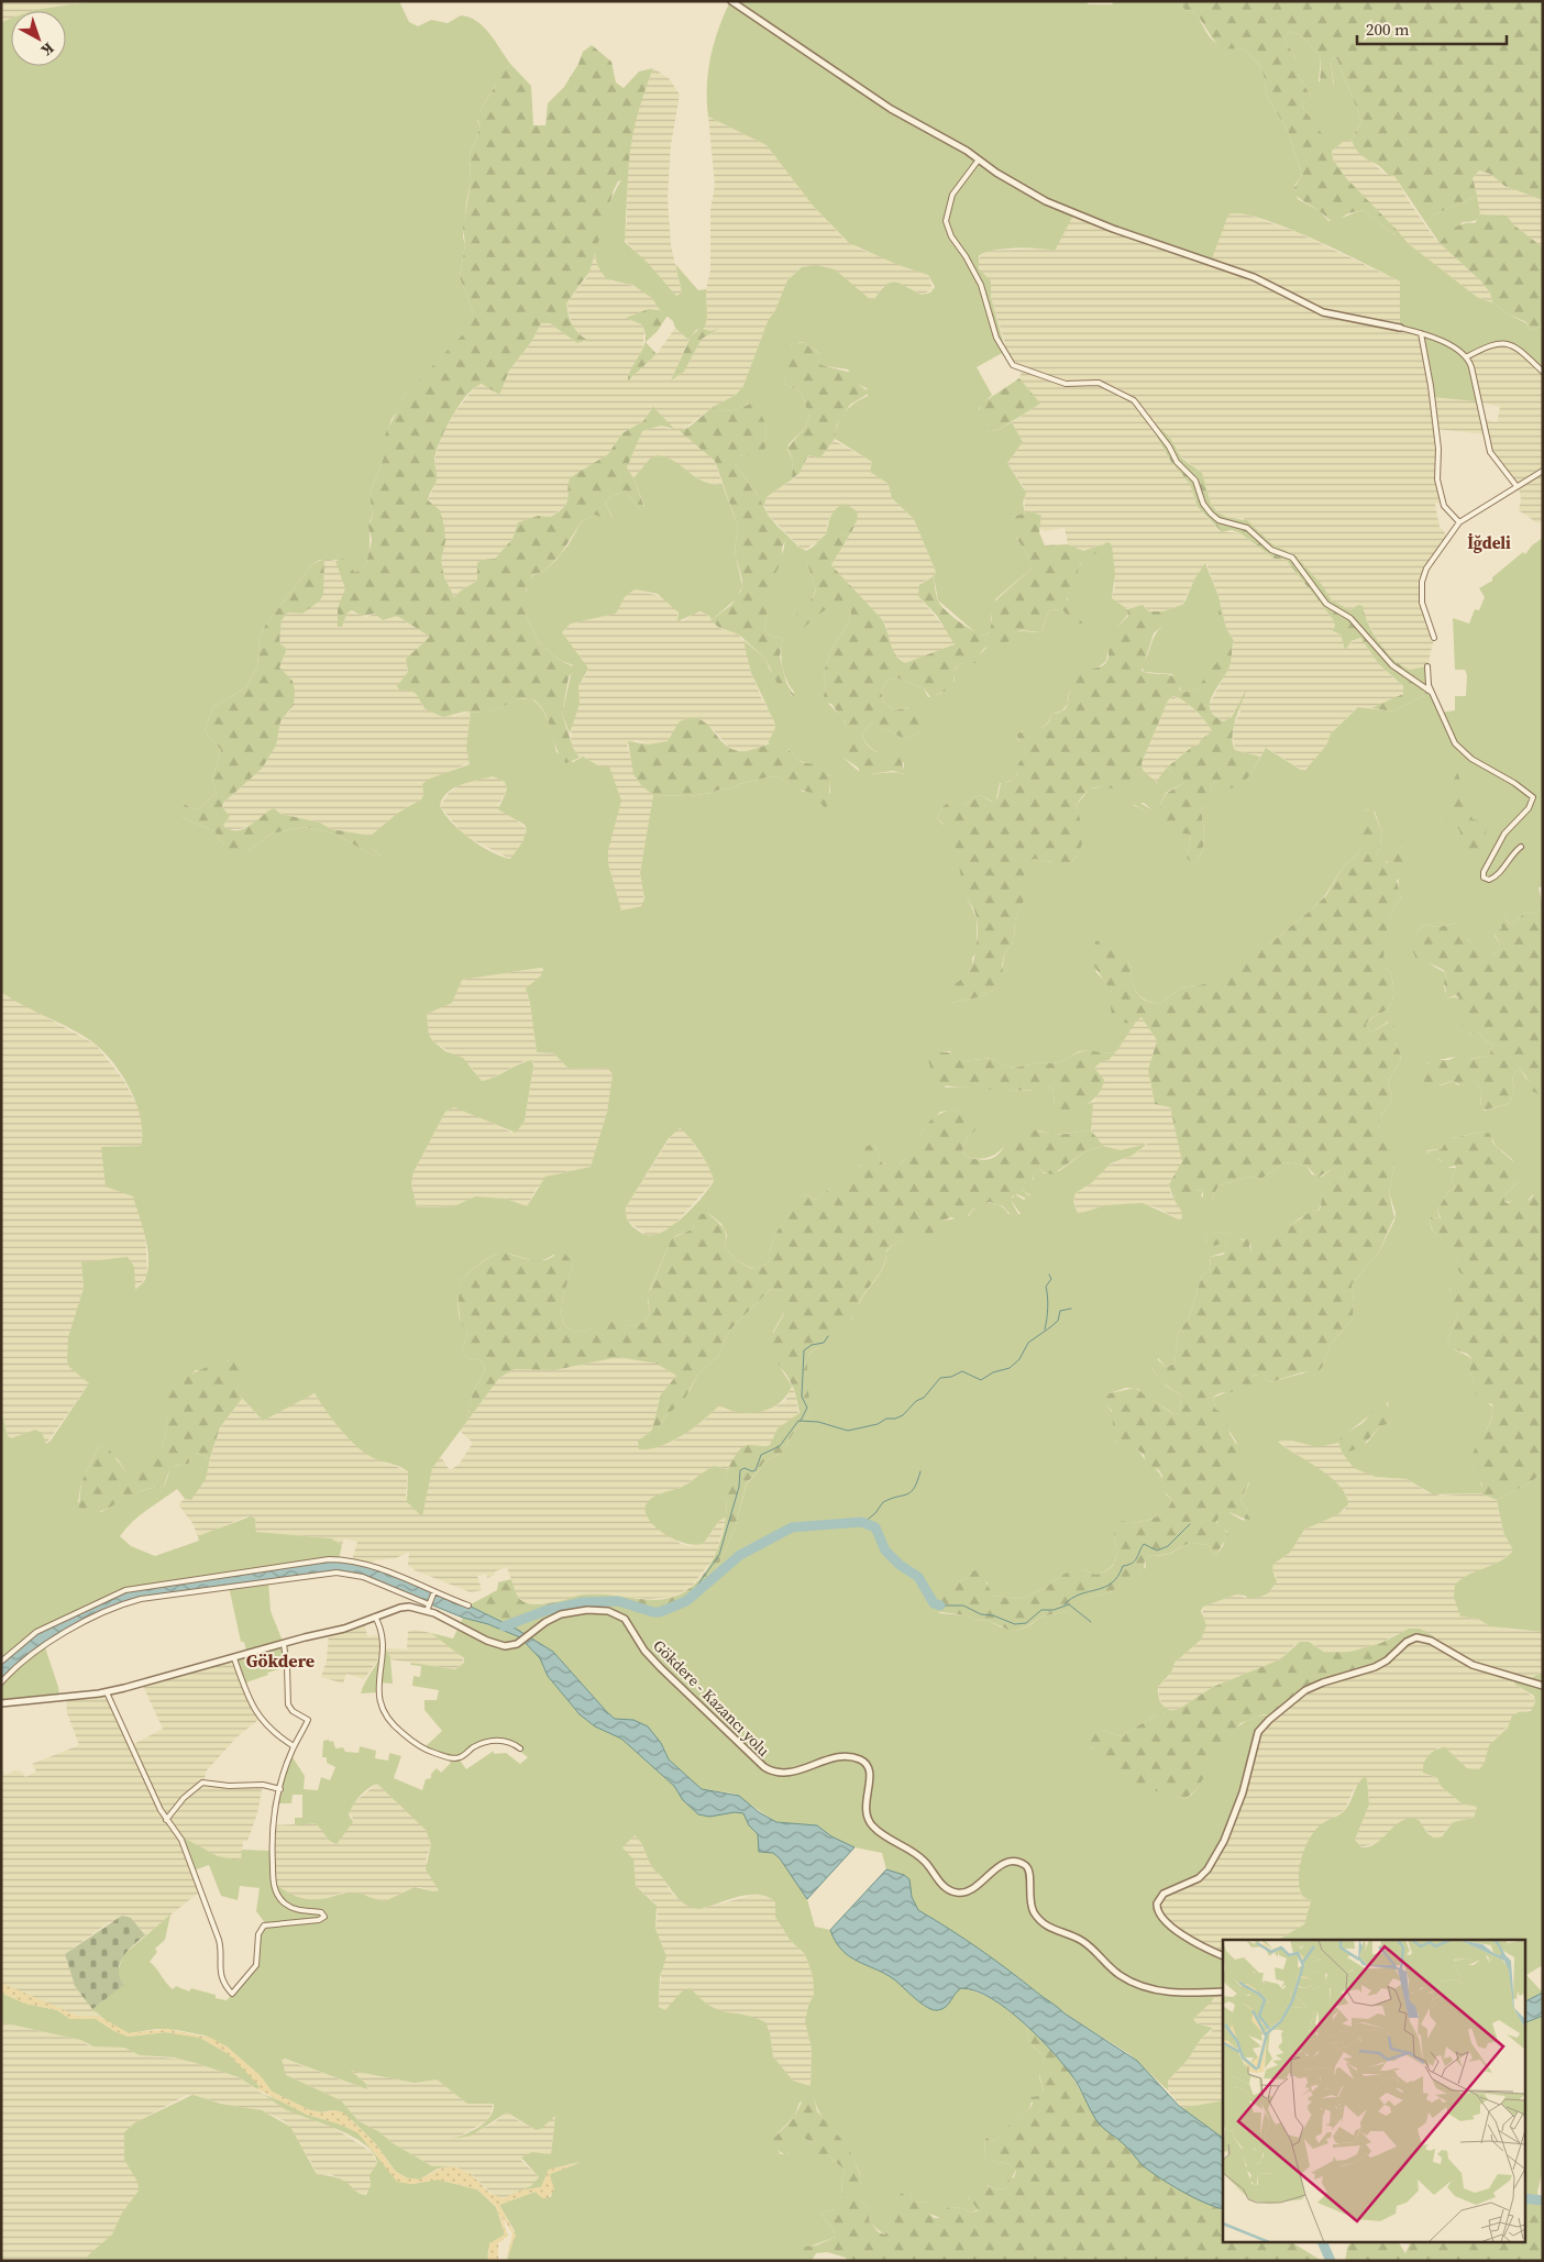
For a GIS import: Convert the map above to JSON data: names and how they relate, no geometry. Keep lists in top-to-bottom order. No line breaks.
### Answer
{"streets":{"street":["Gökdere - Kazancı yolu"]},"districts":["İğdeli","Gökdere"],"scale_bar":"200 m","north":"bottom right"}
